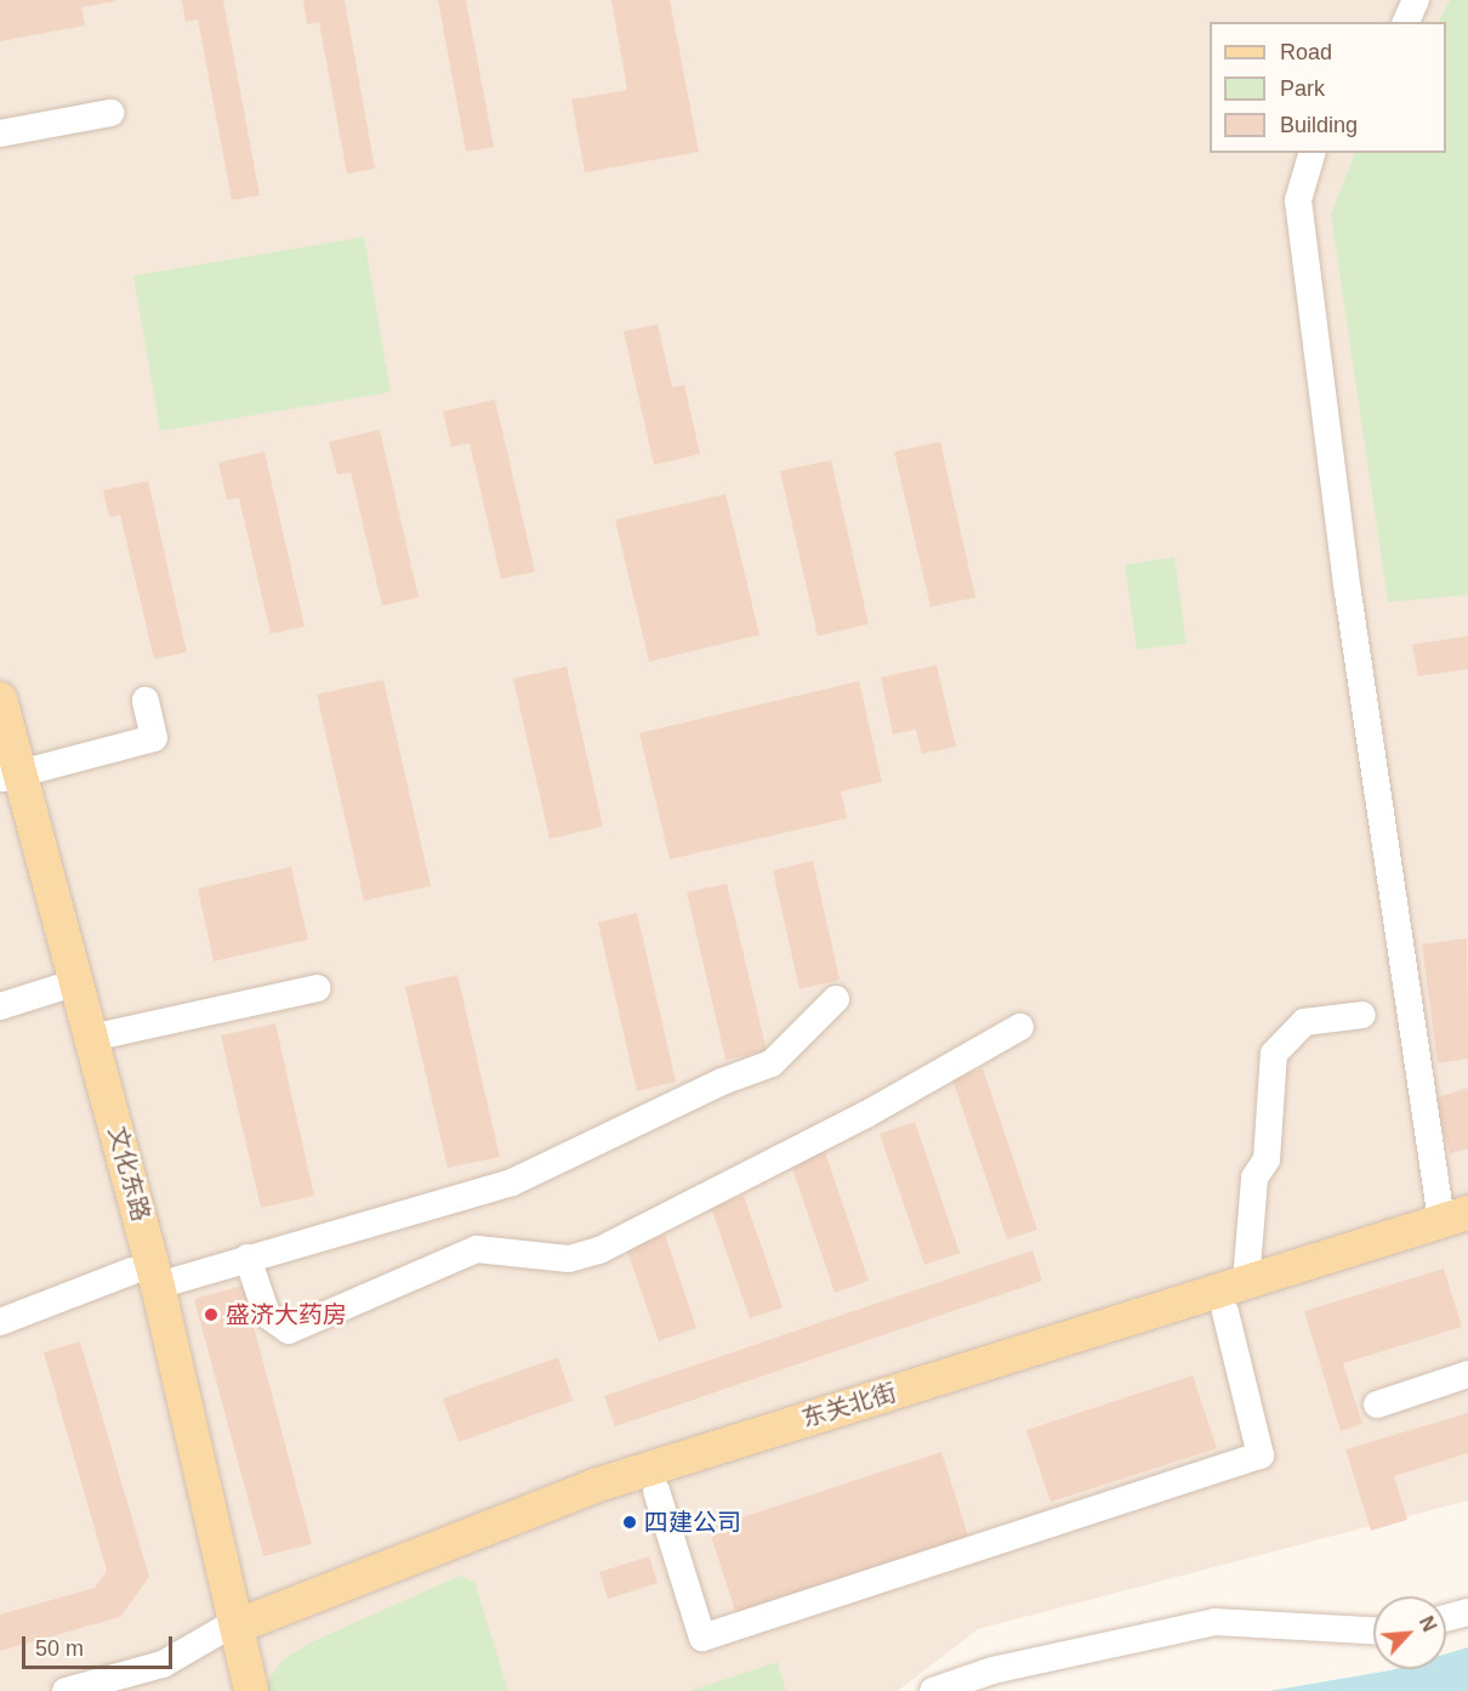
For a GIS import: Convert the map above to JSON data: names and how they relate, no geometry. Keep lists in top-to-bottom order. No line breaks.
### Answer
{"streets":{"main road":["文化东路","东关北街"]},"crossings":[["文化东路","东关北街"]],"places":["盛济大药房","四建公司"],"legend":["Road","Park","Building"],"scale_bar":"50 m","north":"top right"}
